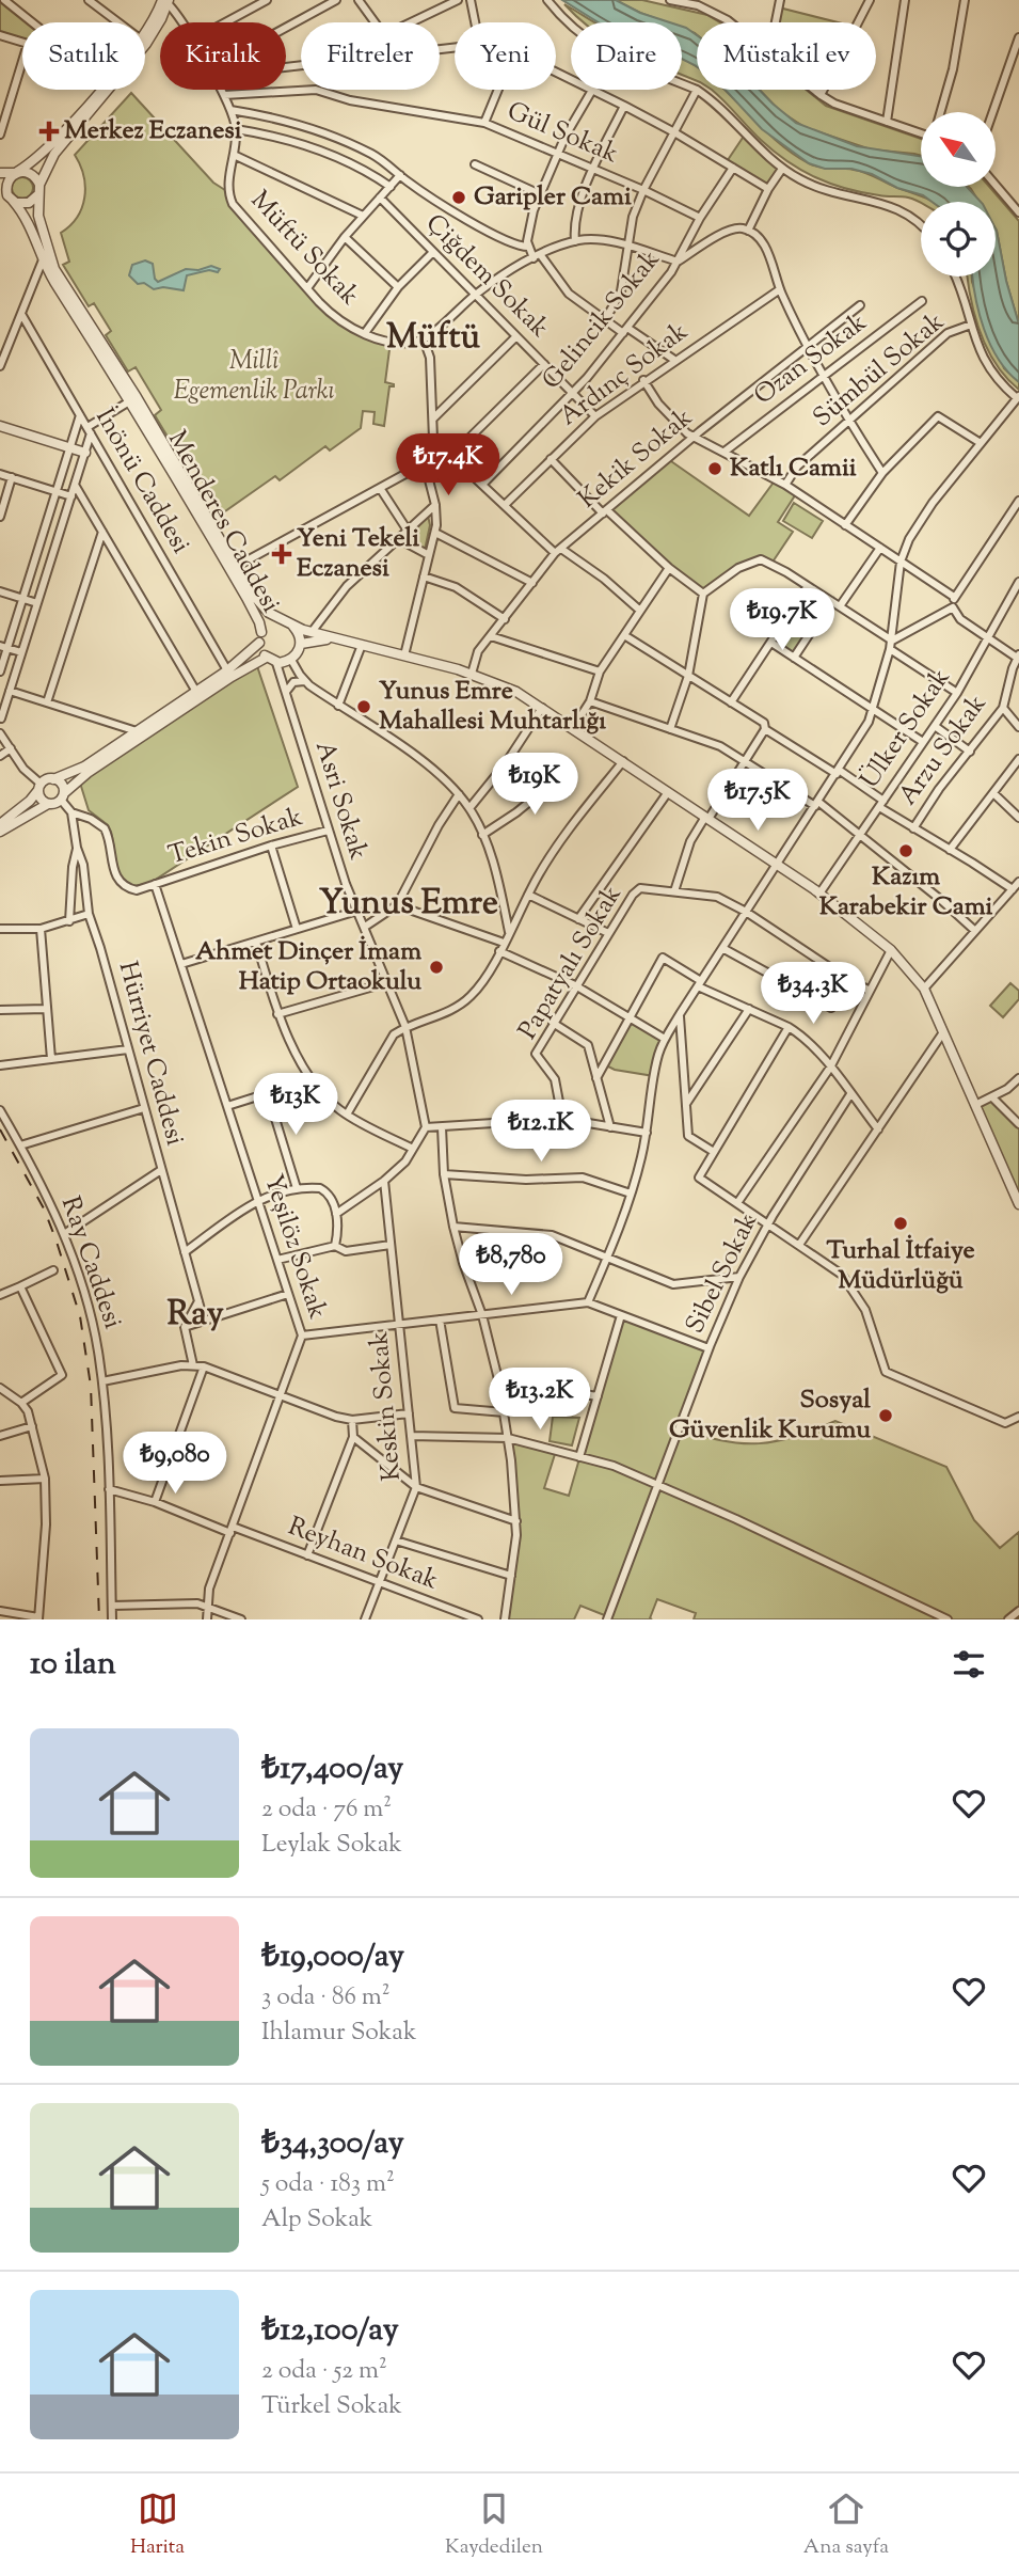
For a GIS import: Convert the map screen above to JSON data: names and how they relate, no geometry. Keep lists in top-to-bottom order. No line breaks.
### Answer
{"streets":{"street":["Gül Sokak","Müftü Sokak","Çiğdem Sokak","Gelincik Sokak","Ozan Sokak","Sümbül Sokak","Ardınç Sokak","Kekik Sokak","İnönü Caddesi","Menderes Caddesi","Ülker Sokak","Arzu Sokak","Asri Sokak","Tekin Sokak","Papatyalı Sokak","Hürriyet Caddesi","Yeşilöz Sokak","Ray Caddesi","Sibel Sokak","Keskin Sokak","Reyhan Sokak"]},"crossings":[["Gül Sokak","Müftü Sokak"],["Gül Sokak","Gelincik Sokak"],["Müftü Sokak","Menderes Caddesi"],["Çiğdem Sokak","Gelincik Sokak"],["Çiğdem Sokak","Ardınç Sokak"],["Kekik Sokak","Menderes Caddesi"],["Menderes Caddesi","Ülker Sokak"],["Menderes Caddesi","Asri Sokak"],["Asri Sokak","Tekin Sokak"],["Tekin Sokak","Yeşilöz Sokak"],["Yeşilöz Sokak","Reyhan Sokak"],["Ray Caddesi","Reyhan Sokak"],["Keskin Sokak","Reyhan Sokak"]],"districts":["Müftü","Yunus Emre","Ray"],"parks":["Millî Egemenlik Parkı"],"places":{"health":["Merkez Eczanesi","Yeni Tekeli Eczanesi"],"other":["Garipler Cami","Katlı Camii","Yunus Emre Mahallesi Muhtarlığı","Kazım Karabekir Cami","Ahmet Dinçer İmam Hatip Ortaokulu","Turhal İtfaiye Müdürlüğü","Sosyal Güvenlik Kurumu"]},"north":"top left","page":{"chip":["Satılık","Kiralık","Filtreler","Yeni","Daire","Müstakil ev"],"price":["₺17.4K","₺19.7K","₺19K","₺17.5K","₺34.3K","₺13K","₺12.1K","₺8,780","₺13.2K","₺9,080"],"heading":"10 ilan","list":[{"name":"₺17,400/ay","note":"2 oda · 76 m² · Leylak Sokak"},{"name":"₺19,000/ay","note":"3 oda · 86 m² · Ihlamur Sokak"},{"name":"₺34,300/ay","note":"5 oda · 183 m² · Alp Sokak"},{"name":"₺12,100/ay","note":"2 oda · 52 m² · Türkel Sokak"}],"tabs":["Harita","Kaydedilen","Ana sayfa"]}}
